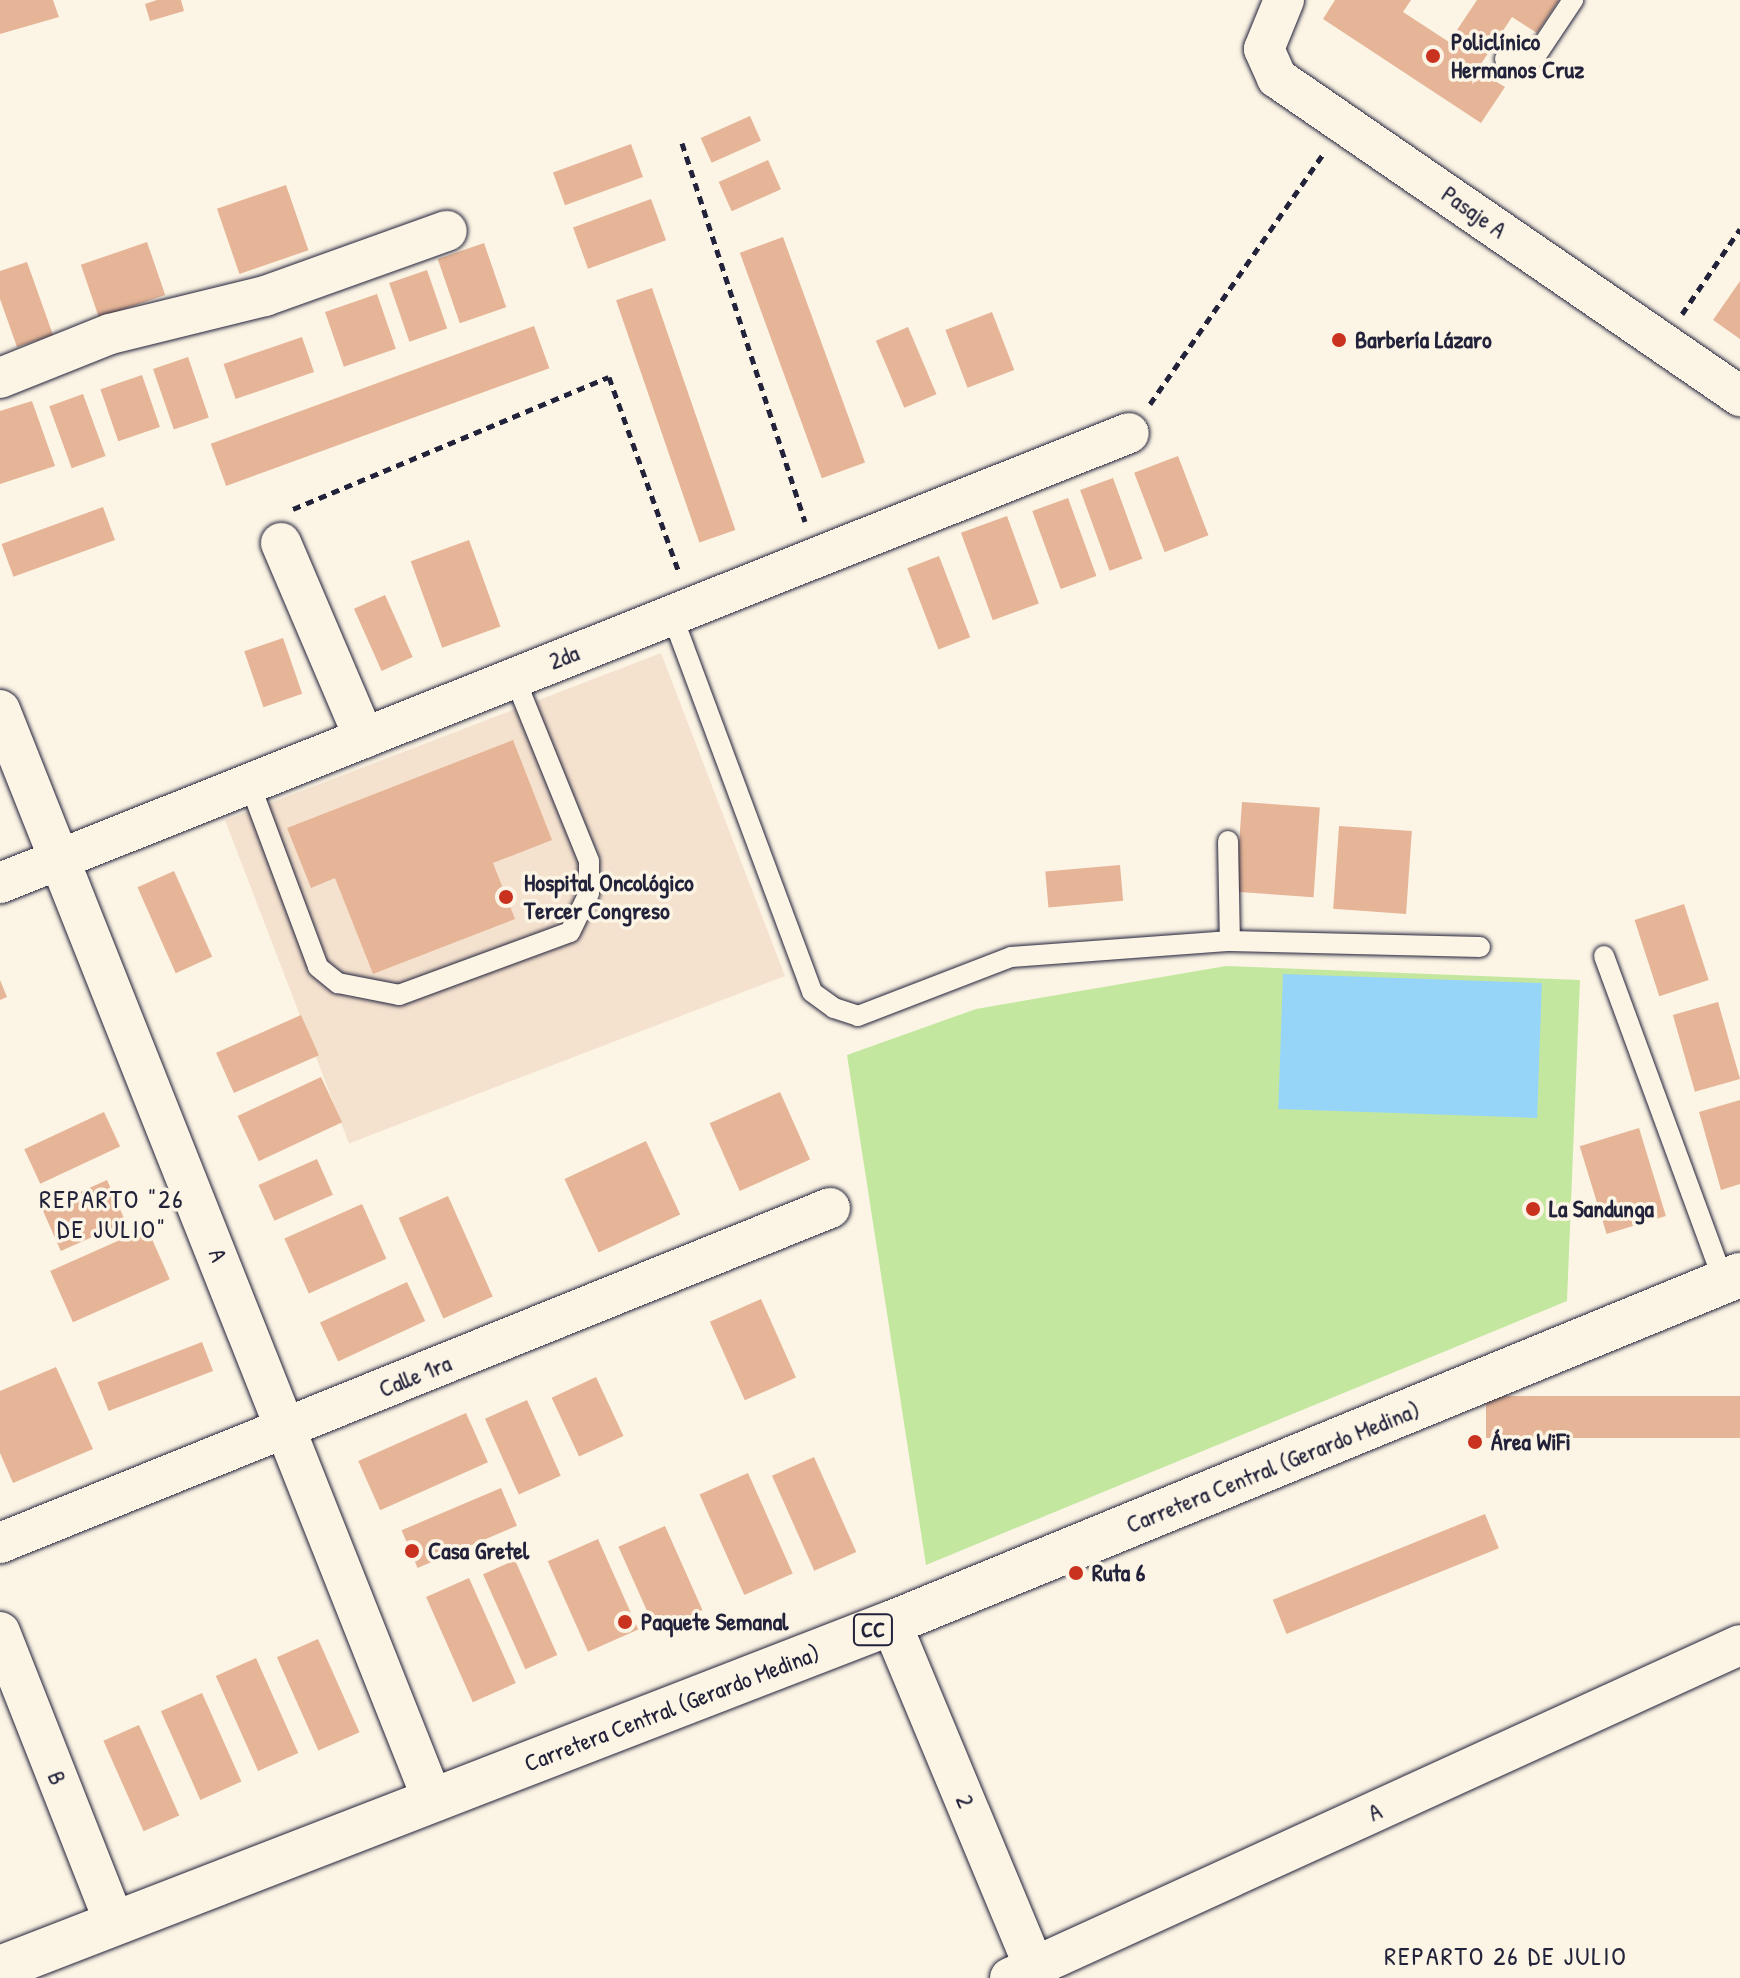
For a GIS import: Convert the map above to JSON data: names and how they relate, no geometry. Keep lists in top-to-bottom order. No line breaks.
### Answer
{"streets":{"main road":["Carretera Central (Gerardo Medina)","CC"],"street":["Pasaje A","2da","A","Calle 1ra","B","2"]},"crossings":[["2da","A"],["A","Calle 1ra"],["A","Carretera Central (Gerardo Medina)"],["A","2"],["Carretera Central (Gerardo Medina)","B"],["Carretera Central (Gerardo Medina)","2"]],"districts":["REPARTO \"26 DE JULIO\"","REPARTO 26 DE JULIO"],"places":["Policlínico Hermanos Cruz","Barbería Lázaro","Hospital Oncológico Tercer Congreso","La Sandunga","Área WiFi","Casa Gretel","Ruta 6","Paquete Semanal"]}
